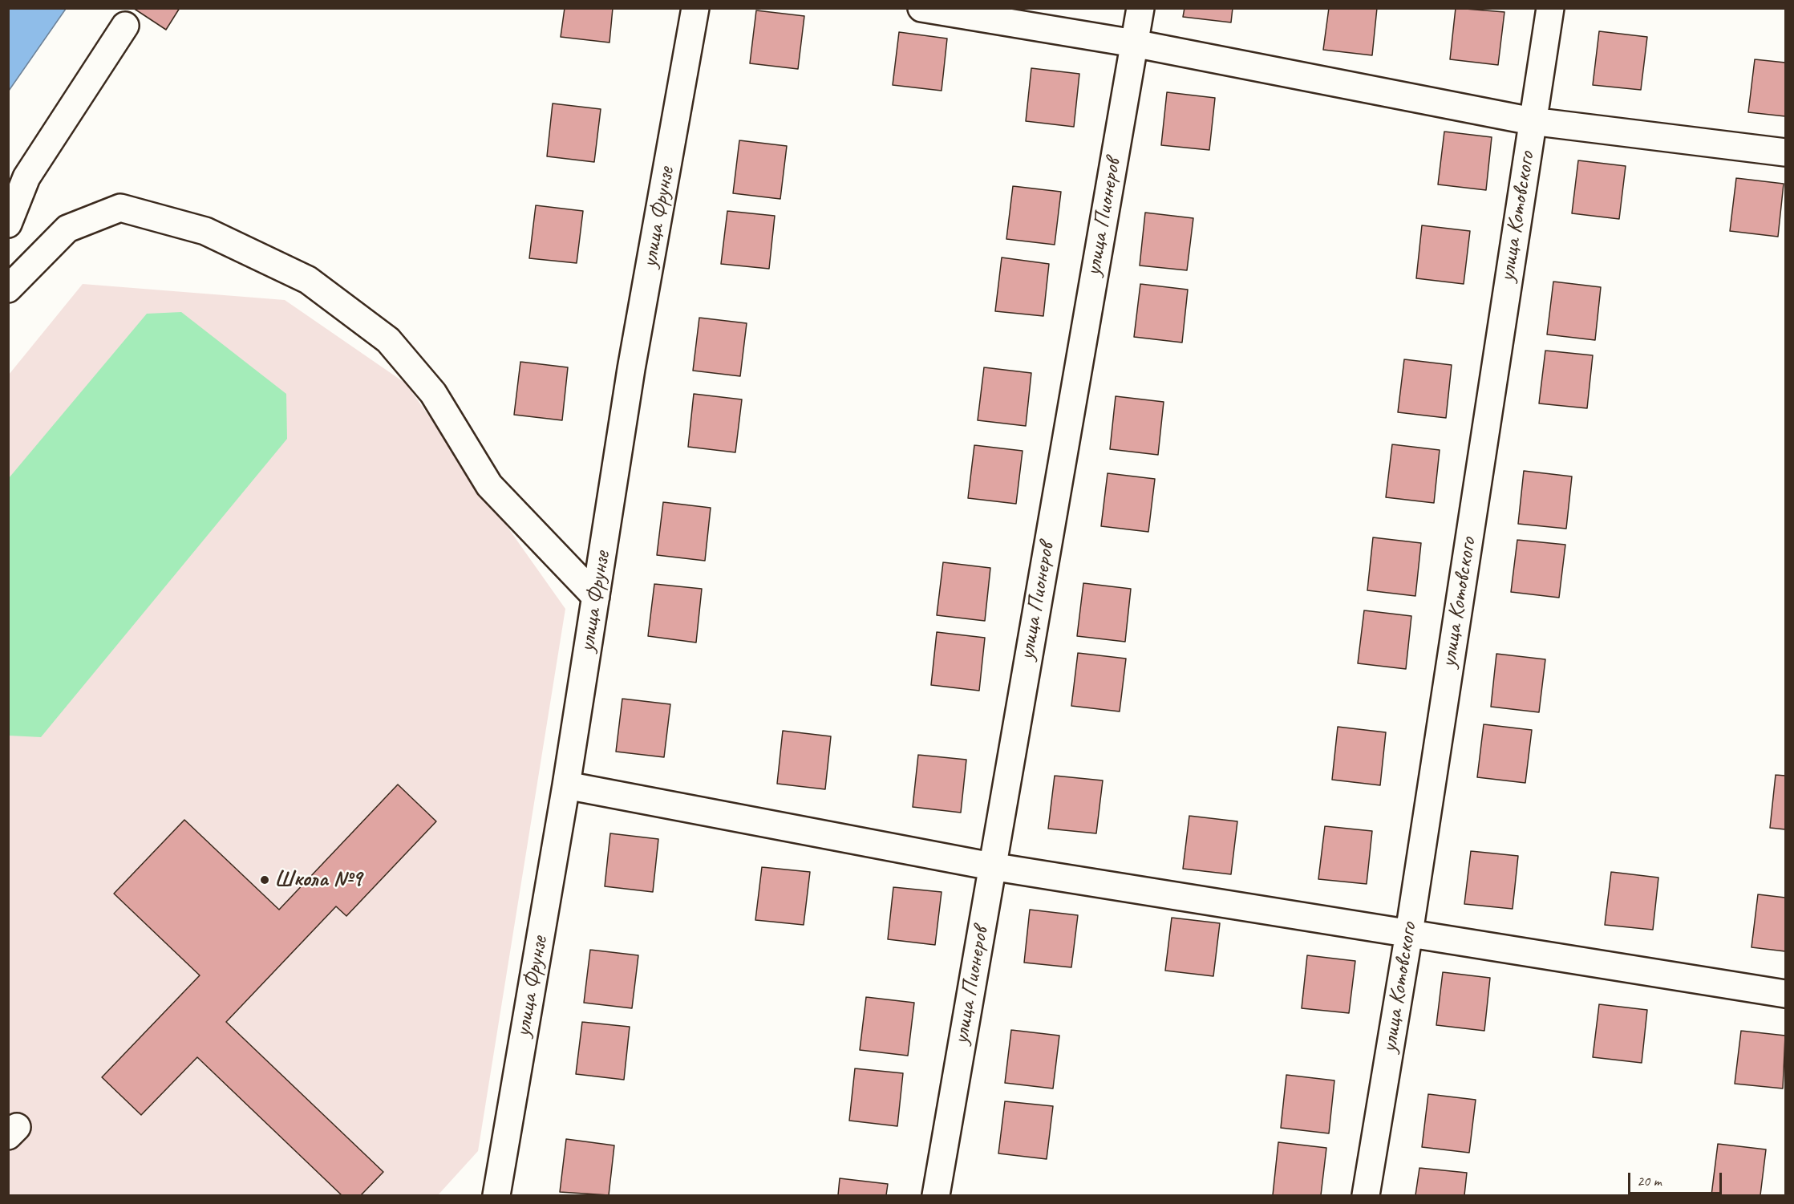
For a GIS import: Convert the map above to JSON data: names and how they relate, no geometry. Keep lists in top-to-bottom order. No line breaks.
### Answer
{"streets":{"street":["улица Котовского","улица Фрунзе","улица Пионеров"]},"places":["Школа №9"],"scale_bar":"20 m"}
